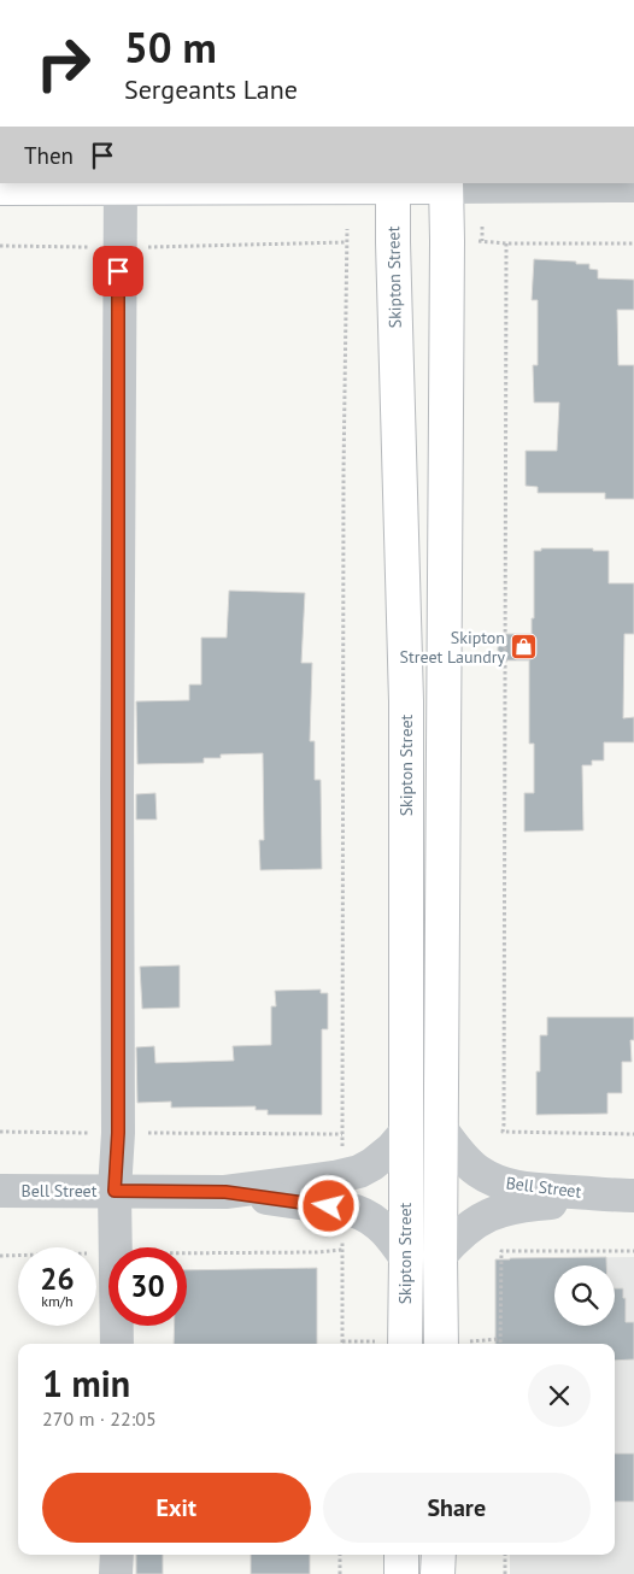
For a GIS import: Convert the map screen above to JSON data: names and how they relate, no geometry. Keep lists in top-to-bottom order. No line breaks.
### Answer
{"streets":{"main road":["Skipton Street"],"street":["Bell Street"]},"crossings":[["Skipton Street","Bell Street"]],"places":{"shop":["Skipton Street Laundry"]},"page":{"turn":["50 m","Sergeants Lane"],"then":"Then","speed":"26 km/h","limit":"30","heading":["1 min","270 m · 22:05"],"buttons":["Exit","Share"]}}
